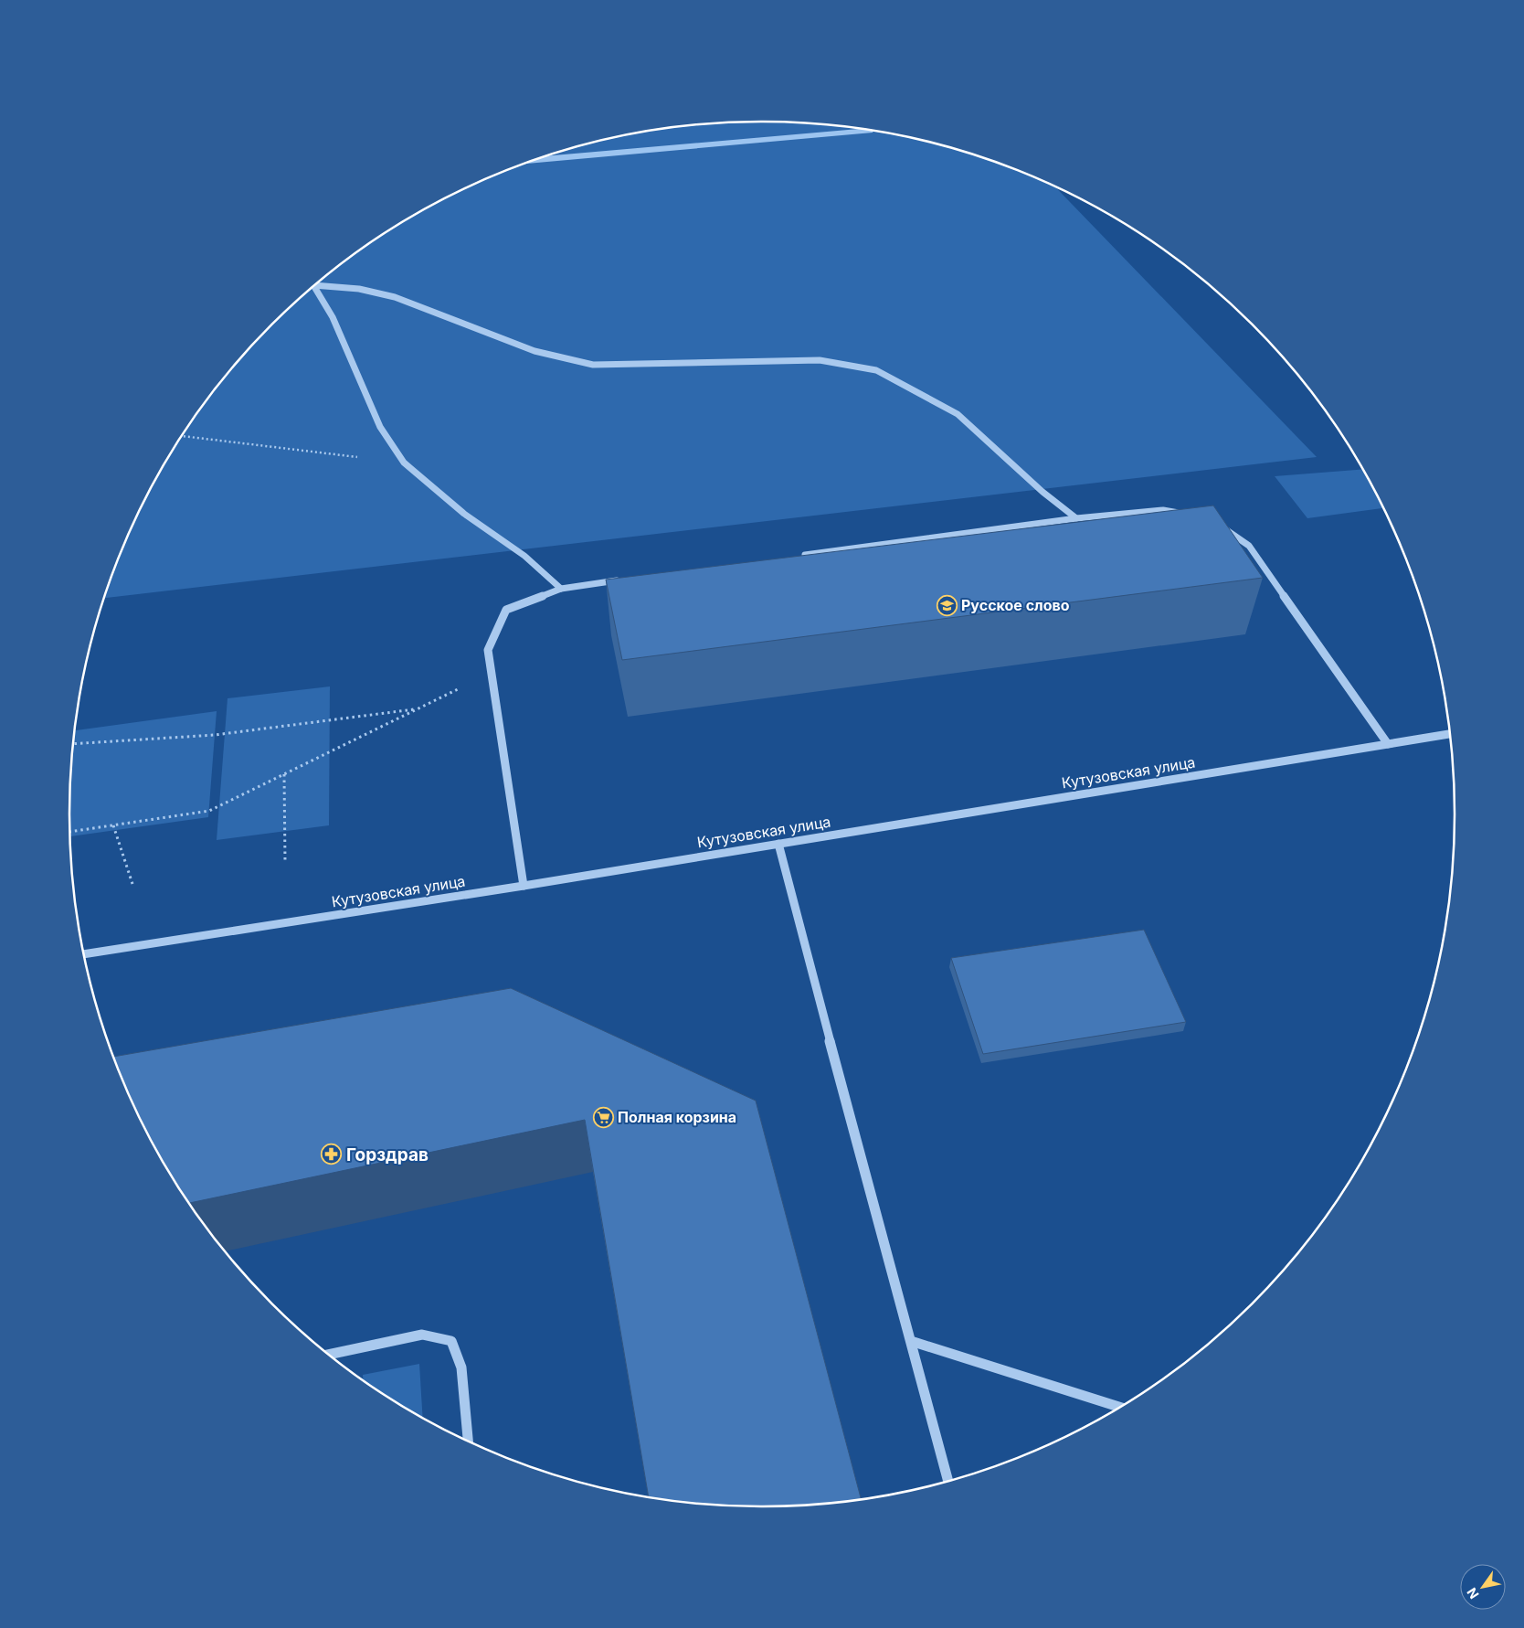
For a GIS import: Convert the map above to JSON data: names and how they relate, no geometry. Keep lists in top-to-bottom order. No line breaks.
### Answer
{"streets":{"street":["Кутузовская улица"]},"places":{"school or university":["Русское слово"],"supermarket":["Полная корзина"],"pharmacy":["Горздрав"]},"north":"bottom left"}
